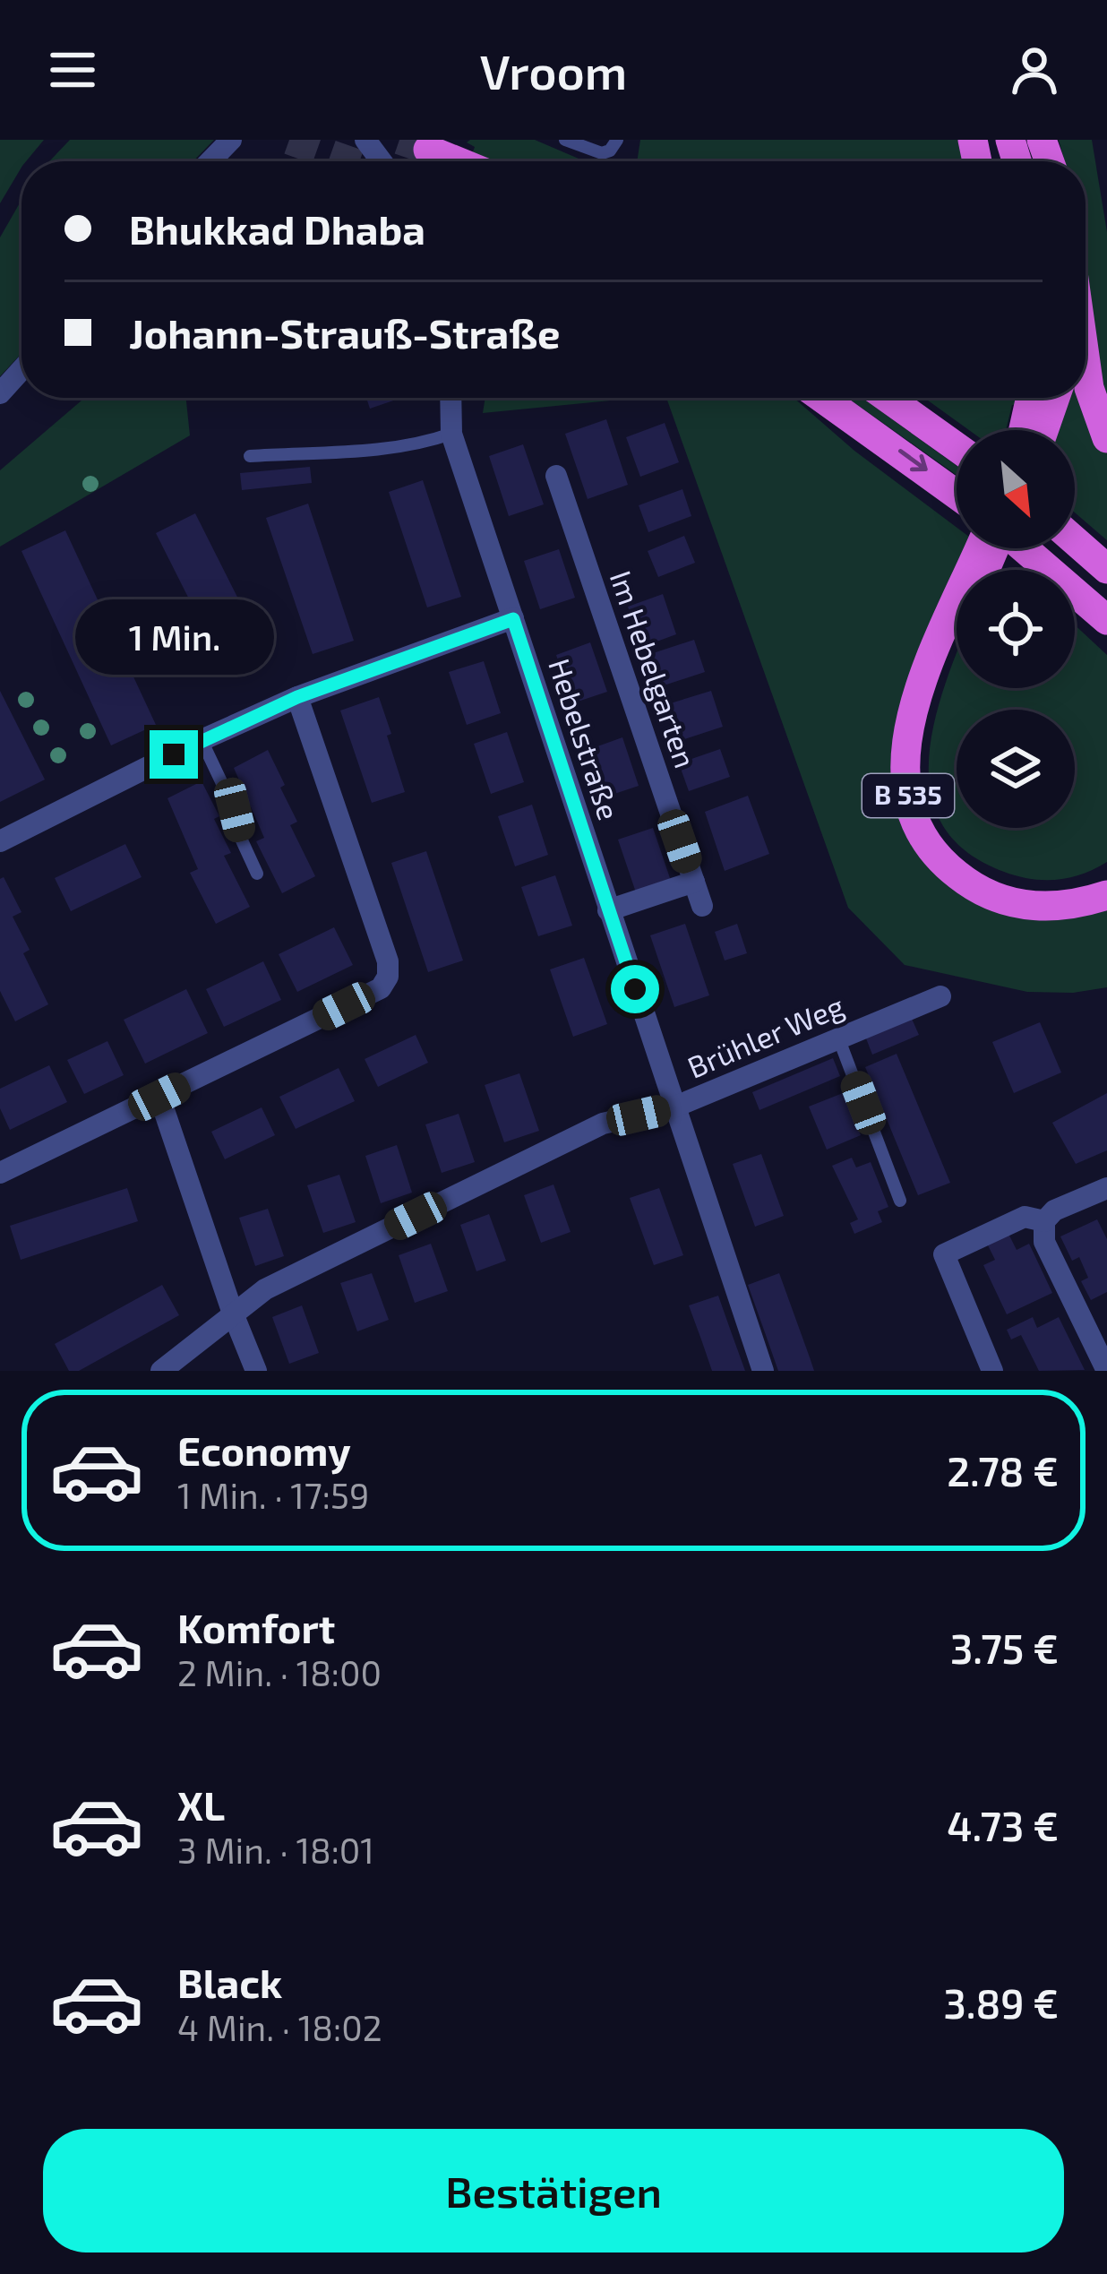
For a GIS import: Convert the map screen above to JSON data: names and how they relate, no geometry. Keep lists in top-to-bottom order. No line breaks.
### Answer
{"streets":{"highway":["B 535"],"street":["Im Hebelgarten","Hebelstraße","Brühler Weg"]},"crossings":[["Hebelstraße","Brühler Weg"]],"north":"bottom right","page":{"header":"Vroom","banner":["Bhukkad Dhaba","Johann-Strauß-Straße"],"bubble":"1 Min.","list":[{"name":"Economy","note":"1 Min. · 17:59","value":"2.78 €"},{"name":"Komfort","note":"2 Min. · 18:00","value":"3.75 €"},{"name":"XL","note":"3 Min. · 18:01","value":"4.73 €"},{"name":"Black","note":"4 Min. · 18:02","value":"3.89 €"}],"buttons":"Bestätigen"}}
